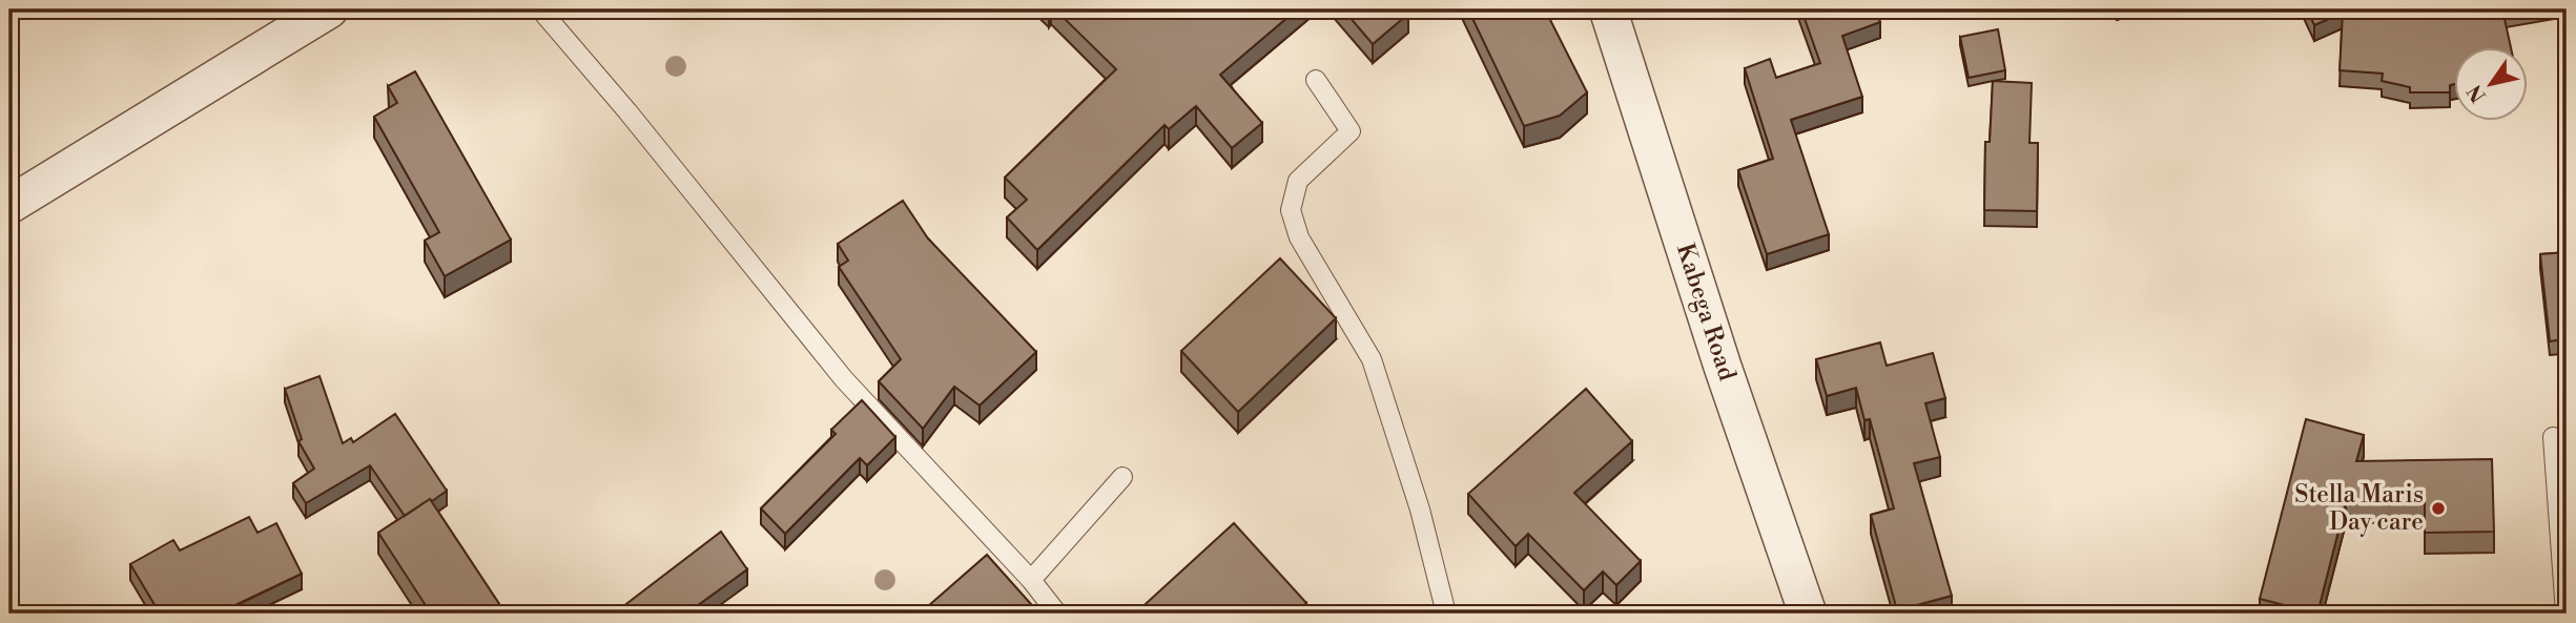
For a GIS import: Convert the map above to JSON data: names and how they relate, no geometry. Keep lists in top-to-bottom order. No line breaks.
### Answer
{"streets":{"street":["Kabega Road"]},"places":["Stella Maris Day care"],"north":"bottom left"}
